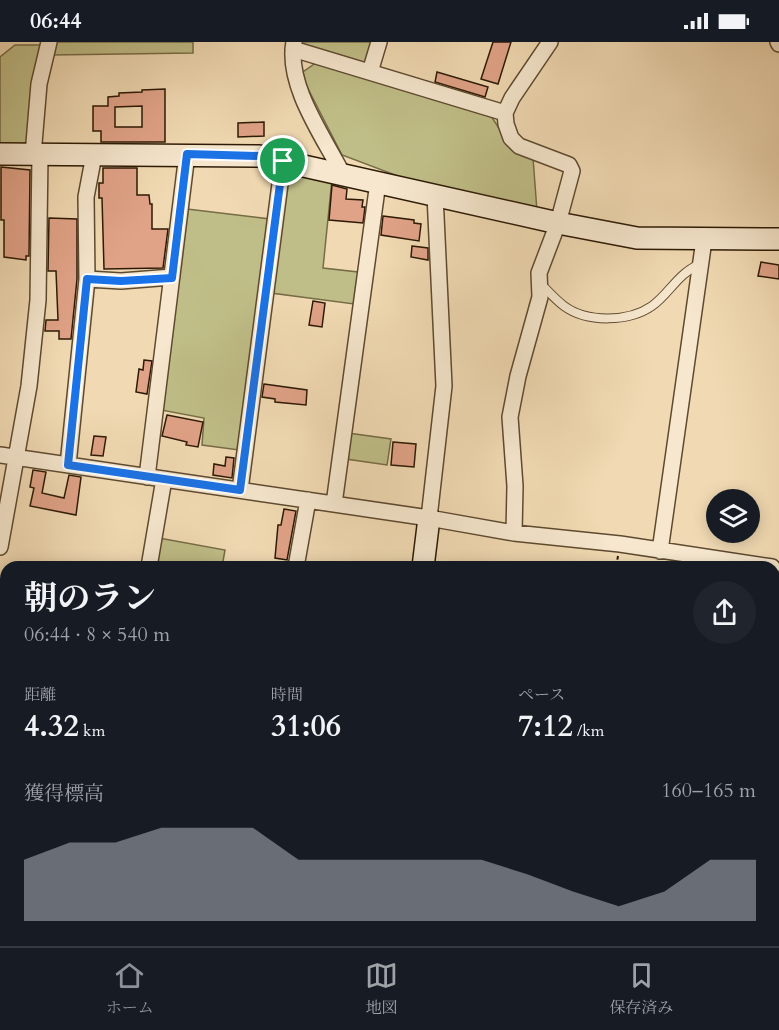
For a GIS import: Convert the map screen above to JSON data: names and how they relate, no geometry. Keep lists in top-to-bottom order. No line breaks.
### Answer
{"page":{"status":"06:44","heading":["朝のラン","06:44 · 8 × 540 m"],"stats":[["距離","4.32 km"],["時間","31:06"],["ペース","7:12 /km"]],"chart":["獲得標高","160–165 m"],"tabs":["ホーム","地図","保存済み"]}}
